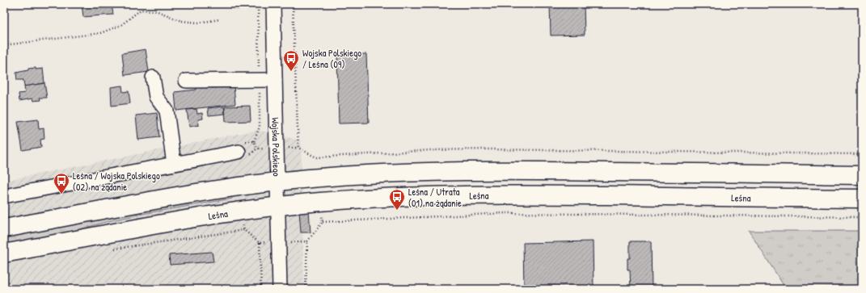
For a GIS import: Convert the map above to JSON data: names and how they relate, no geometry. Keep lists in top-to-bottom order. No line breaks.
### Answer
{"streets":{"main road":["Leśna"],"street":["Wojska Polskiego"]},"crossings":[["Wojska Polskiego","Leśna"]],"places":{"bus stop":["Wojska Polskiego / Leśna (09)","Leśna / Wojska Polskiego (02) na żądanie","Leśna / Utrata (01) na żądanie"]}}
